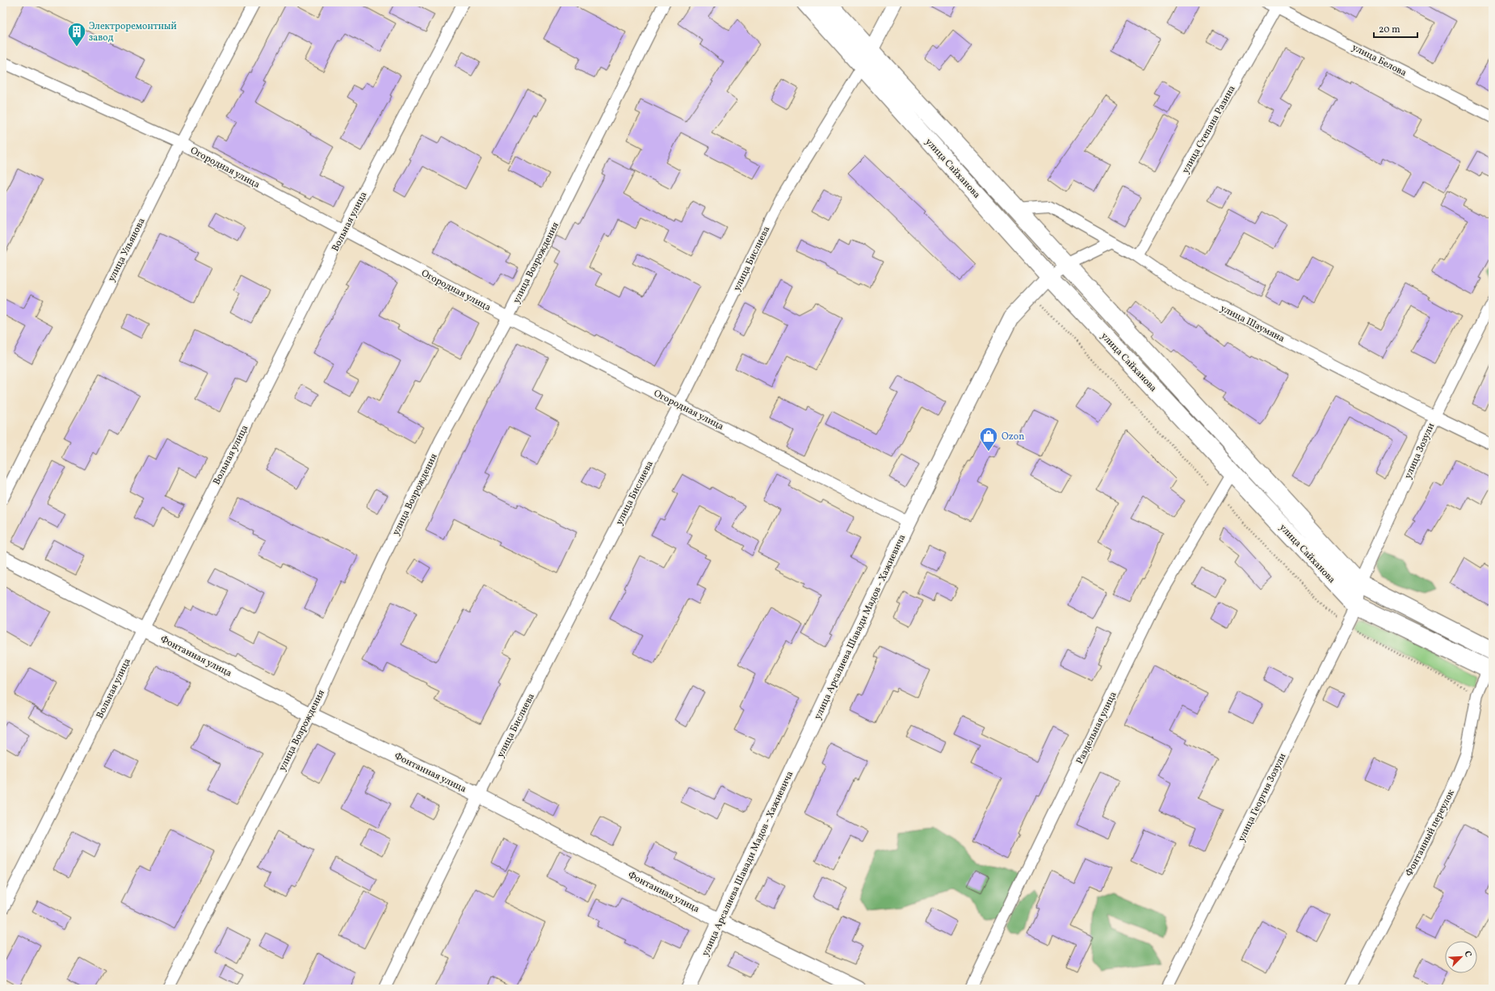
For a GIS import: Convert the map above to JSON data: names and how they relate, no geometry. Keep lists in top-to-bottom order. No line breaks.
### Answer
{"streets":{"main road":["улица Сайханова"],"street":["улица Белова","улица Степана Разина","Огородная улица","Вольная улица","улица Ульянова","улица Бислиева","улица Возрождения","улица Шаумяна","улица Зозули","улица Арсалиева Шавади Мадов - Хажиевича","Фонтанная улица","Раздельная улица","улица Георгия Зозули","Фонтанный переулок"]},"crossings":[["улица Белова","улица Степана Разина"],["улица Степана Разина","улица Шаумяна"],["Огородная улица","Вольная улица"],["Огородная улица","улица Ульянова"],["Огородная улица","улица Бислиева"],["Огородная улица","улица Возрождения"],["Огородная улица","улица Арсалиева Шавади Мадов - Хажиевича"],["улица Сайханова","улица Бислиева"],["улица Сайханова","улица Шаумяна"],["улица Сайханова","улица Зозули"],["улица Сайханова","улица Арсалиева Шавади Мадов - Хажиевича"],["улица Сайханова","Раздельная улица"],["улица Сайханова","улица Георгия Зозули"],["улица Сайханова","Фонтанный переулок"],["Вольная улица","Фонтанная улица"],["улица Бислиева","Фонтанная улица"],["улица Возрождения","Фонтанная улица"],["улица Шаумяна","улица Зозули"],["улица Зозули","улица Георгия Зозули"],["улица Арсалиева Шавади Мадов - Хажиевича","Фонтанная улица"]],"places":{"building":["Электроремонтный завод"],"shop":["Ozon"]},"scale_bar":"20 m","north":"top right"}
